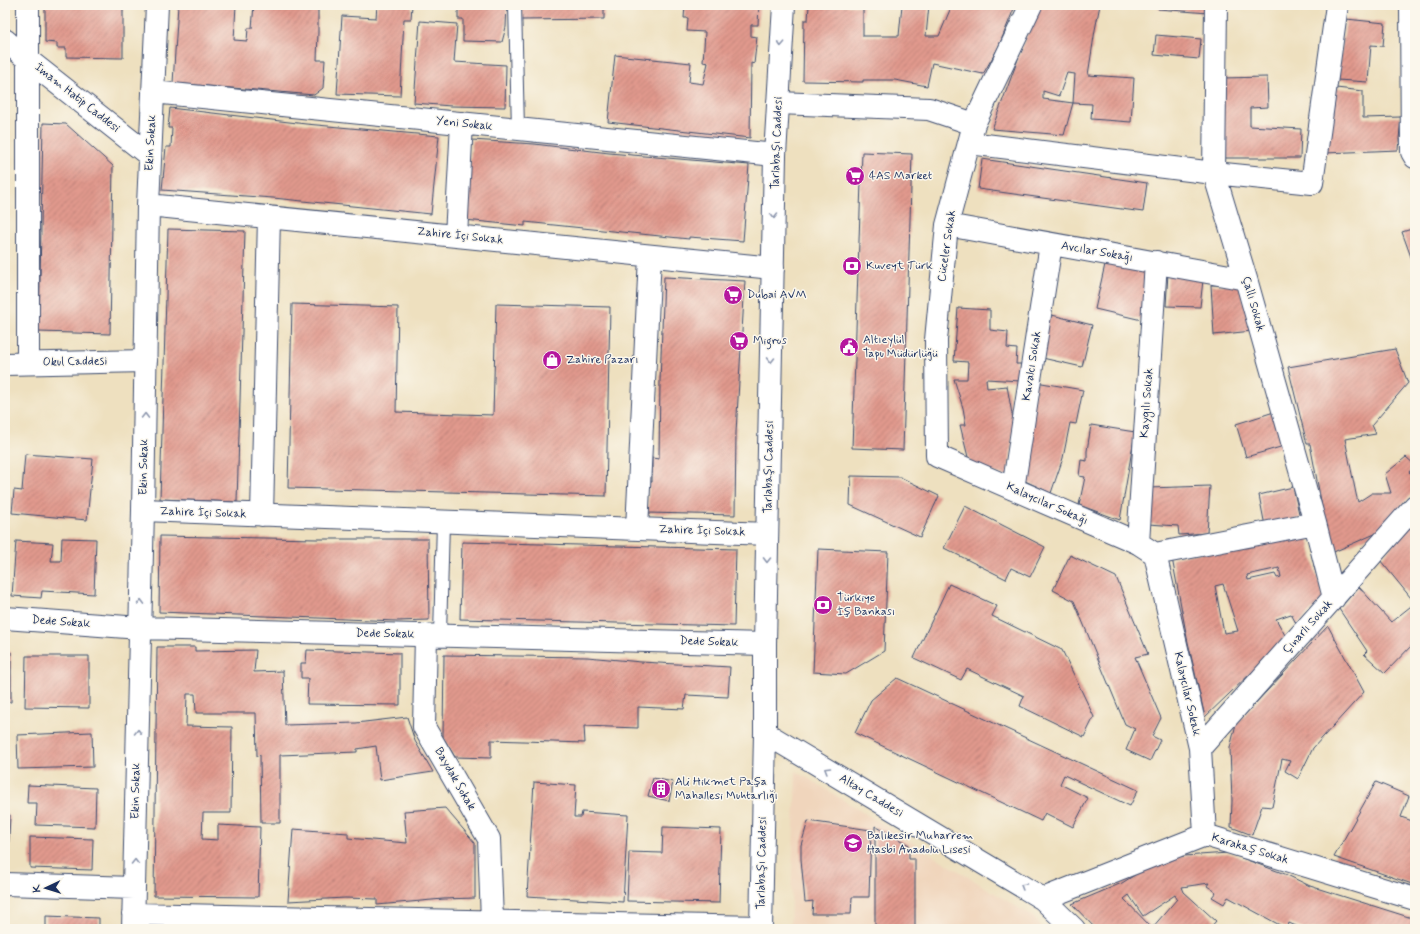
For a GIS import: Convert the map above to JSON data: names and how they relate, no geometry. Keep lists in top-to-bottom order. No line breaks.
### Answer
{"streets":{"street":["İmam Hatip Caddesi","Yeni Sokak","Ekin Sokak","Tarlabaşı Caddesi","Zahire İçi Sokak","Cüceler Sokak","Avcılar Sokağı","Çallı Sokak","Okul Caddesi","Kavalcı Sokak","Kaygılı Sokak","Kalaycılar Sokağı","Dede Sokak","Çınarlı Sokak","Kalaycılar Sokak","Baydak Sokak","Altay Caddesi","Karakaş Sokak"]},"crossings":[["İmam Hatip Caddesi","Ekin Sokak"],["Yeni Sokak","Ekin Sokak"],["Yeni Sokak","Tarlabaşı Caddesi"],["Ekin Sokak","Zahire İçi Sokak"],["Ekin Sokak","Okul Caddesi"],["Ekin Sokak","Dede Sokak"],["Tarlabaşı Caddesi","Zahire İçi Sokak"],["Tarlabaşı Caddesi","Dede Sokak"],["Tarlabaşı Caddesi","Altay Caddesi"],["Cüceler Sokak","Avcılar Sokağı"],["Cüceler Sokak","Kalaycılar Sokağı"],["Avcılar Sokağı","Çallı Sokak"],["Avcılar Sokağı","Kavalcı Sokak"],["Avcılar Sokağı","Kaygılı Sokak"],["Çallı Sokak","Çınarlı Sokak"],["Kavalcı Sokak","Kalaycılar Sokağı"],["Kaygılı Sokak","Kalaycılar Sokağı"],["Kaygılı Sokak","Kalaycılar Sokak"],["Kalaycılar Sokağı","Kalaycılar Sokak"],["Dede Sokak","Baydak Sokak"],["Çınarlı Sokak","Kalaycılar Sokak"],["Kalaycılar Sokak","Karakaş Sokak"],["Altay Caddesi","Karakaş Sokak"]],"one_way":["Ekin Sokak","Altay Caddesi"],"places":{"supermarket":["4AS Market","Dubai AVM","Migros"],"bank":["Kuveyt Türk","Türkiye İş Bankası"],"public building":["Altıeylül Tapu Müdürlüğü"],"shop":["Zahire Pazarı"],"building":["Ali Hikmet Paşa Mahallesi Muhtarlığı"],"school or university":["Balıkesir Muharrem Hasbi Anadolu Lisesi"]},"north":"left"}
